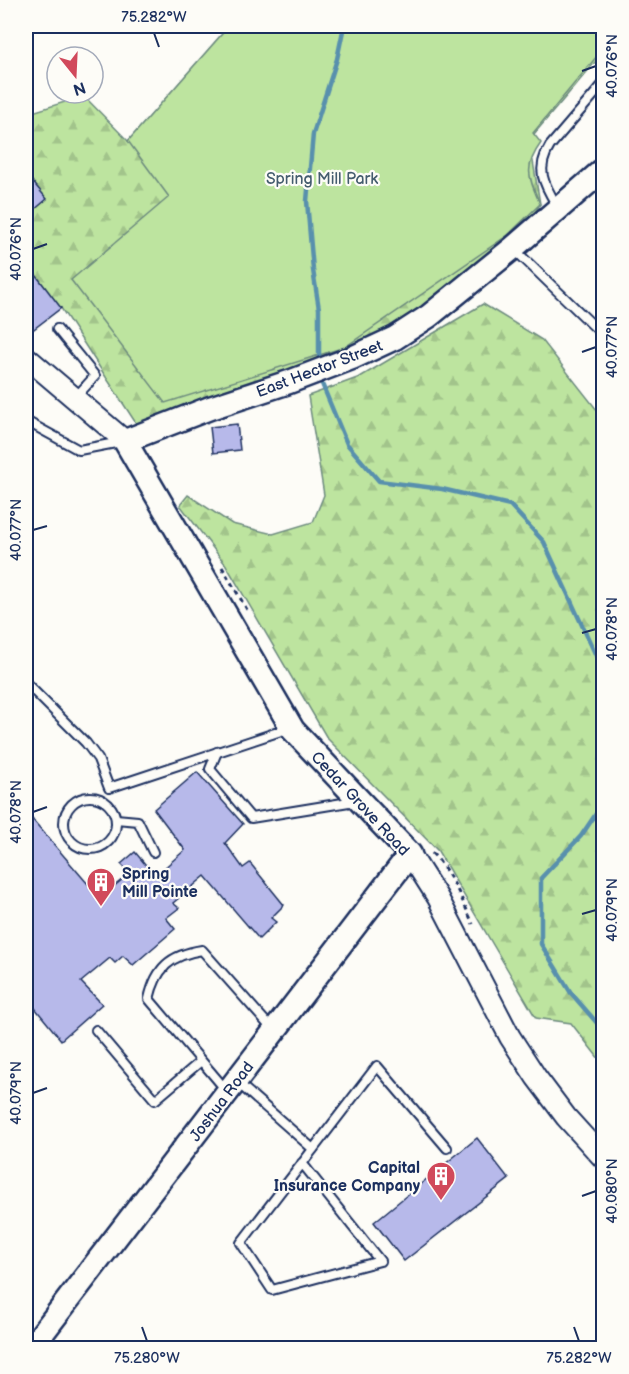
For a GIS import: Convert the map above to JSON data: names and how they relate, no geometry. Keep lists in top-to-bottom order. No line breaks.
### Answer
{"streets":{"main road":["East Hector Street","Cedar Grove Road","Joshua Road"]},"crossings":[["East Hector Street","Cedar Grove Road"],["Cedar Grove Road","Joshua Road"]],"parks":["Spring Mill Park"],"places":{"building":["Spring Mill Pointe","Capital Insurance Company"]},"north":"bottom","coordinates":["75.282°W","40.076°N","40.077°N","40.078°N","40.079°N","40.080°N","75.280°W"]}
